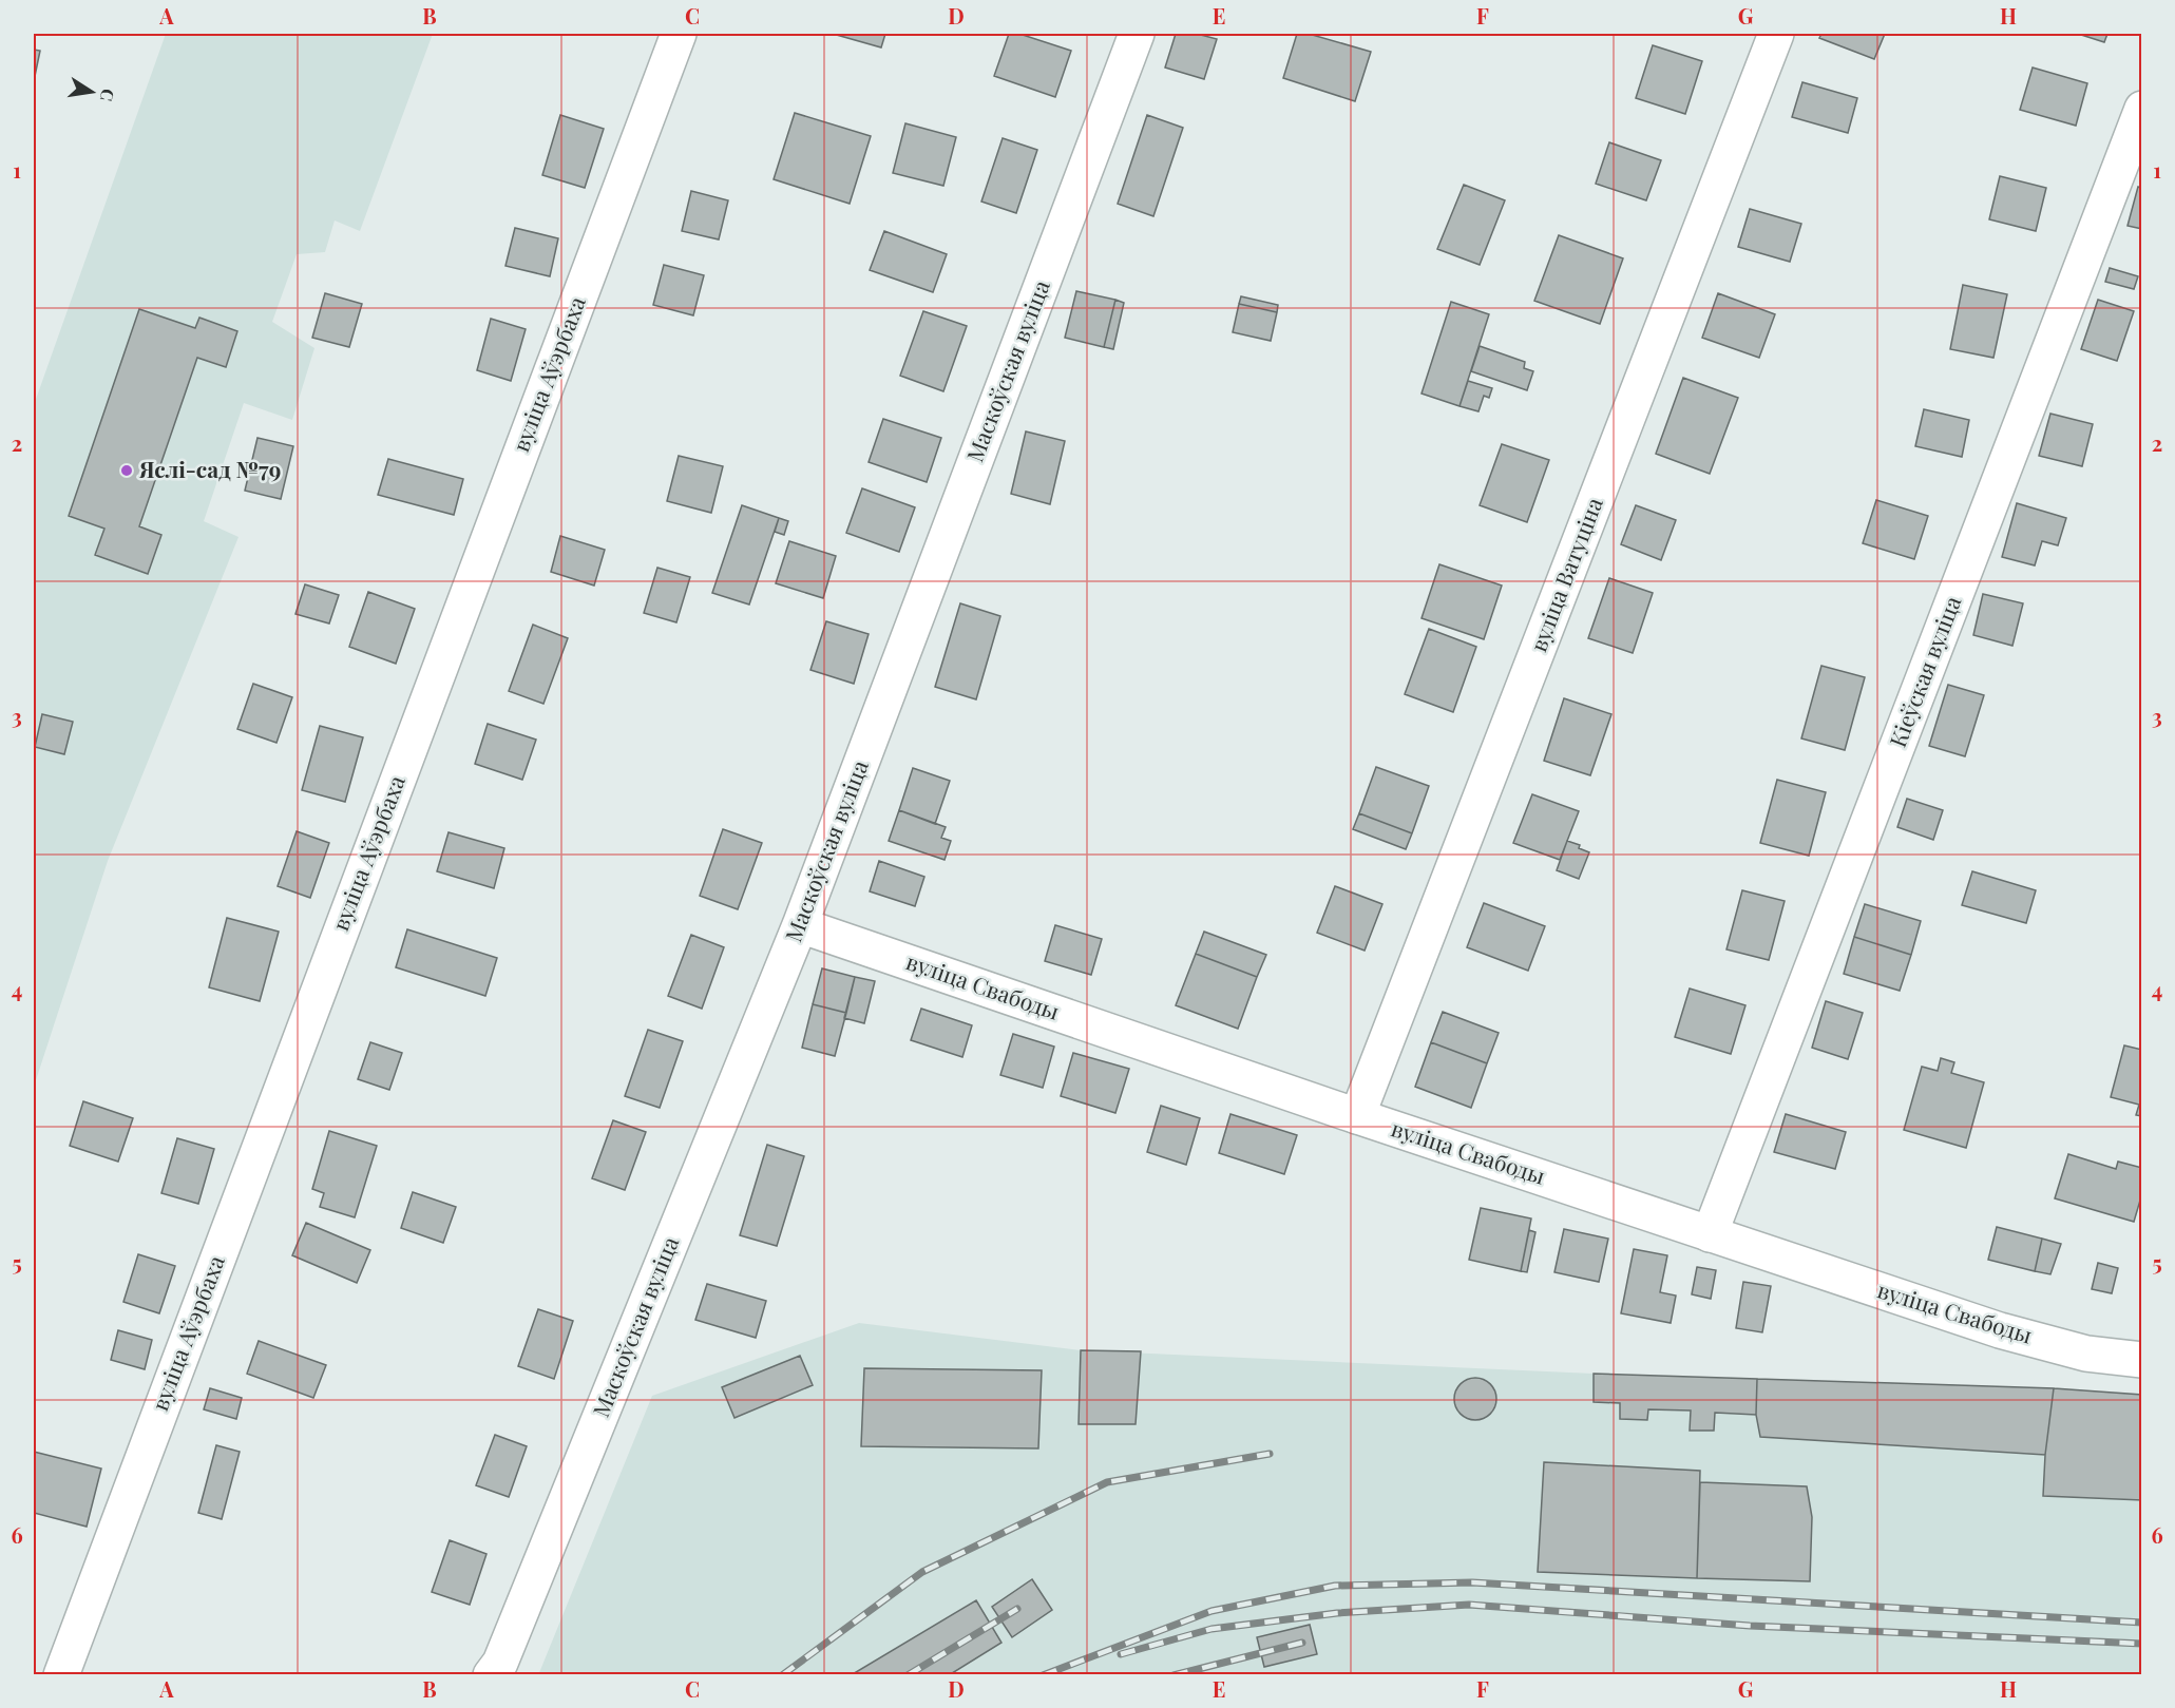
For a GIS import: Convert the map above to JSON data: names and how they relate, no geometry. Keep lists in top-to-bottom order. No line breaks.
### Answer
{"streets":{"street":["Маскоўская вуліца","вуліца Аўэрбаха","вуліца Ватуціна","Кіеўская вуліца","вуліца Свабоды"]},"crossings":[["Маскоўская вуліца","вуліца Свабоды"],["вуліца Ватуціна","вуліца Свабоды"],["Кіеўская вуліца","вуліца Свабоды"]],"places":["Яслі-сад №79"],"north":"right","grid":{"columns":["A","B","C","D","E","F","G","H"],"rows":["1","2","3","4","5","6"]}}
